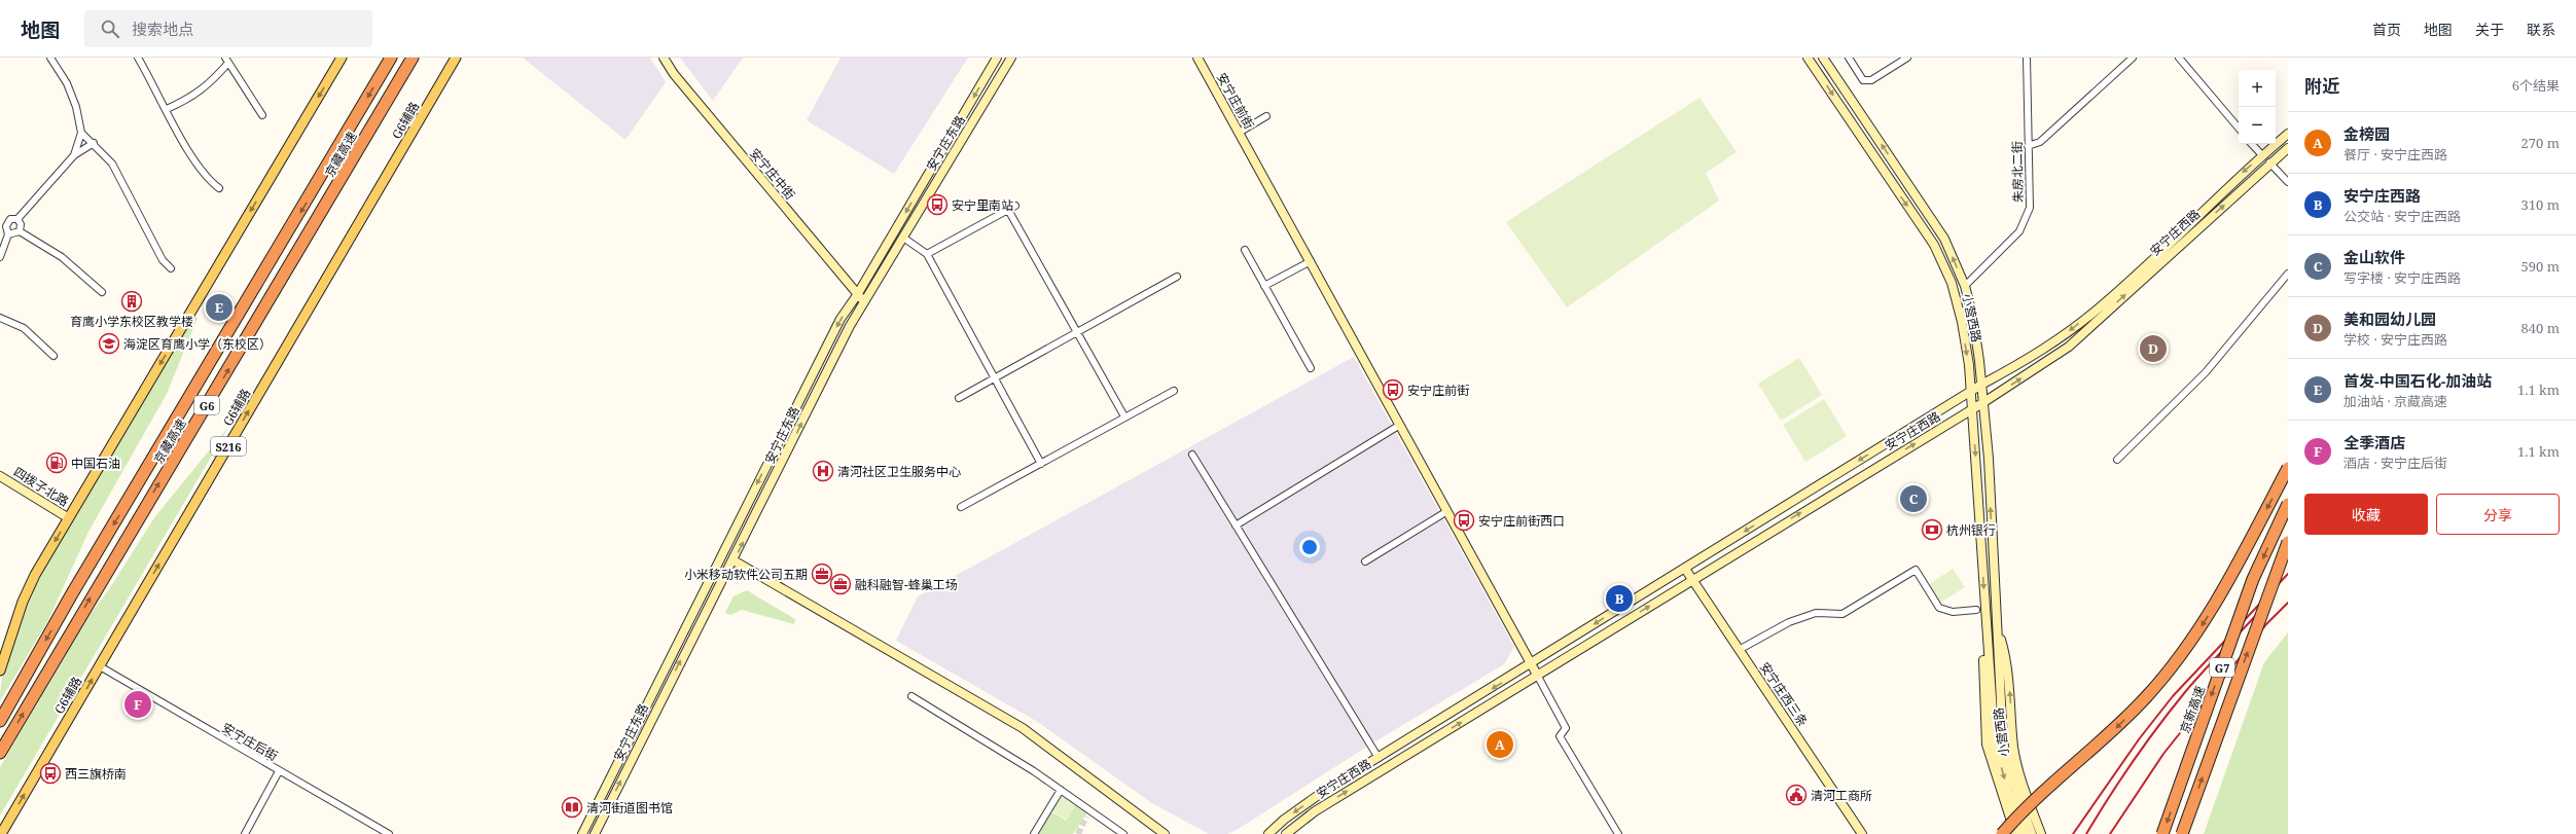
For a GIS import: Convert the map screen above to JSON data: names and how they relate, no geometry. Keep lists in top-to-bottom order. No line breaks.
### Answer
{"streets":{"highway":["京藏高速","G6","G7","京新高速"],"main road":["安宁庄前街","G6辅路","安宁庄东路","安宁庄中街","安宁庄西路","小营西路","S216","四拨子北路","安宁庄西三条"],"street":["朱房北二街","安宁庄后街"]},"crossings":[["安宁庄前街","安宁庄西路"],["G6辅路","安宁庄后街"],["安宁庄东路","安宁庄中街"],["朱房北二街","小营西路"],["安宁庄西路","小营西路"],["安宁庄西路","安宁庄西三条"]],"one_way":["G6辅路"],"places":{"bus stop":["安宁里南站","安宁庄前街","安宁庄前街西口","西三旗桥南"],"building":["育鹰小学东校区教学楼"],"school or university":["海淀区育鹰小学（东校区）"],"fuel station":["中国石油"],"hospital":["清河社区卫生服务中心"],"bank":["杭州银行"],"office":["小米移动软件公司五期","融科融智-蜂巢工场"],"public building":["清河工商所"],"library":["清河街道图书馆"]},"page":{"header":"地图","search":"搜索地点","nav":["首页","地图","关于","联系"],"heading":["附近","6个结果"],"map_buttons":["+","−"],"list":[{"mark":"A","name":"金榜园","note":"餐厅 · 安宁庄西路","value":"270 m"},{"mark":"B","name":"安宁庄西路","note":"公交站 · 安宁庄西路","value":"310 m"},{"mark":"C","name":"金山软件","note":"写字楼 · 安宁庄西路","value":"590 m"},{"mark":"D","name":"美和园幼儿园","note":"学校 · 安宁庄西路","value":"840 m"},{"mark":"E","name":"首发-中国石化-加油站","note":"加油站 · 京藏高速","value":"1.1 km"},{"mark":"F","name":"全季酒店","note":"酒店 · 安宁庄后街","value":"1.1 km"}],"pins":["E","D","C","B","F","A"],"buttons":["收藏","分享"]}}
